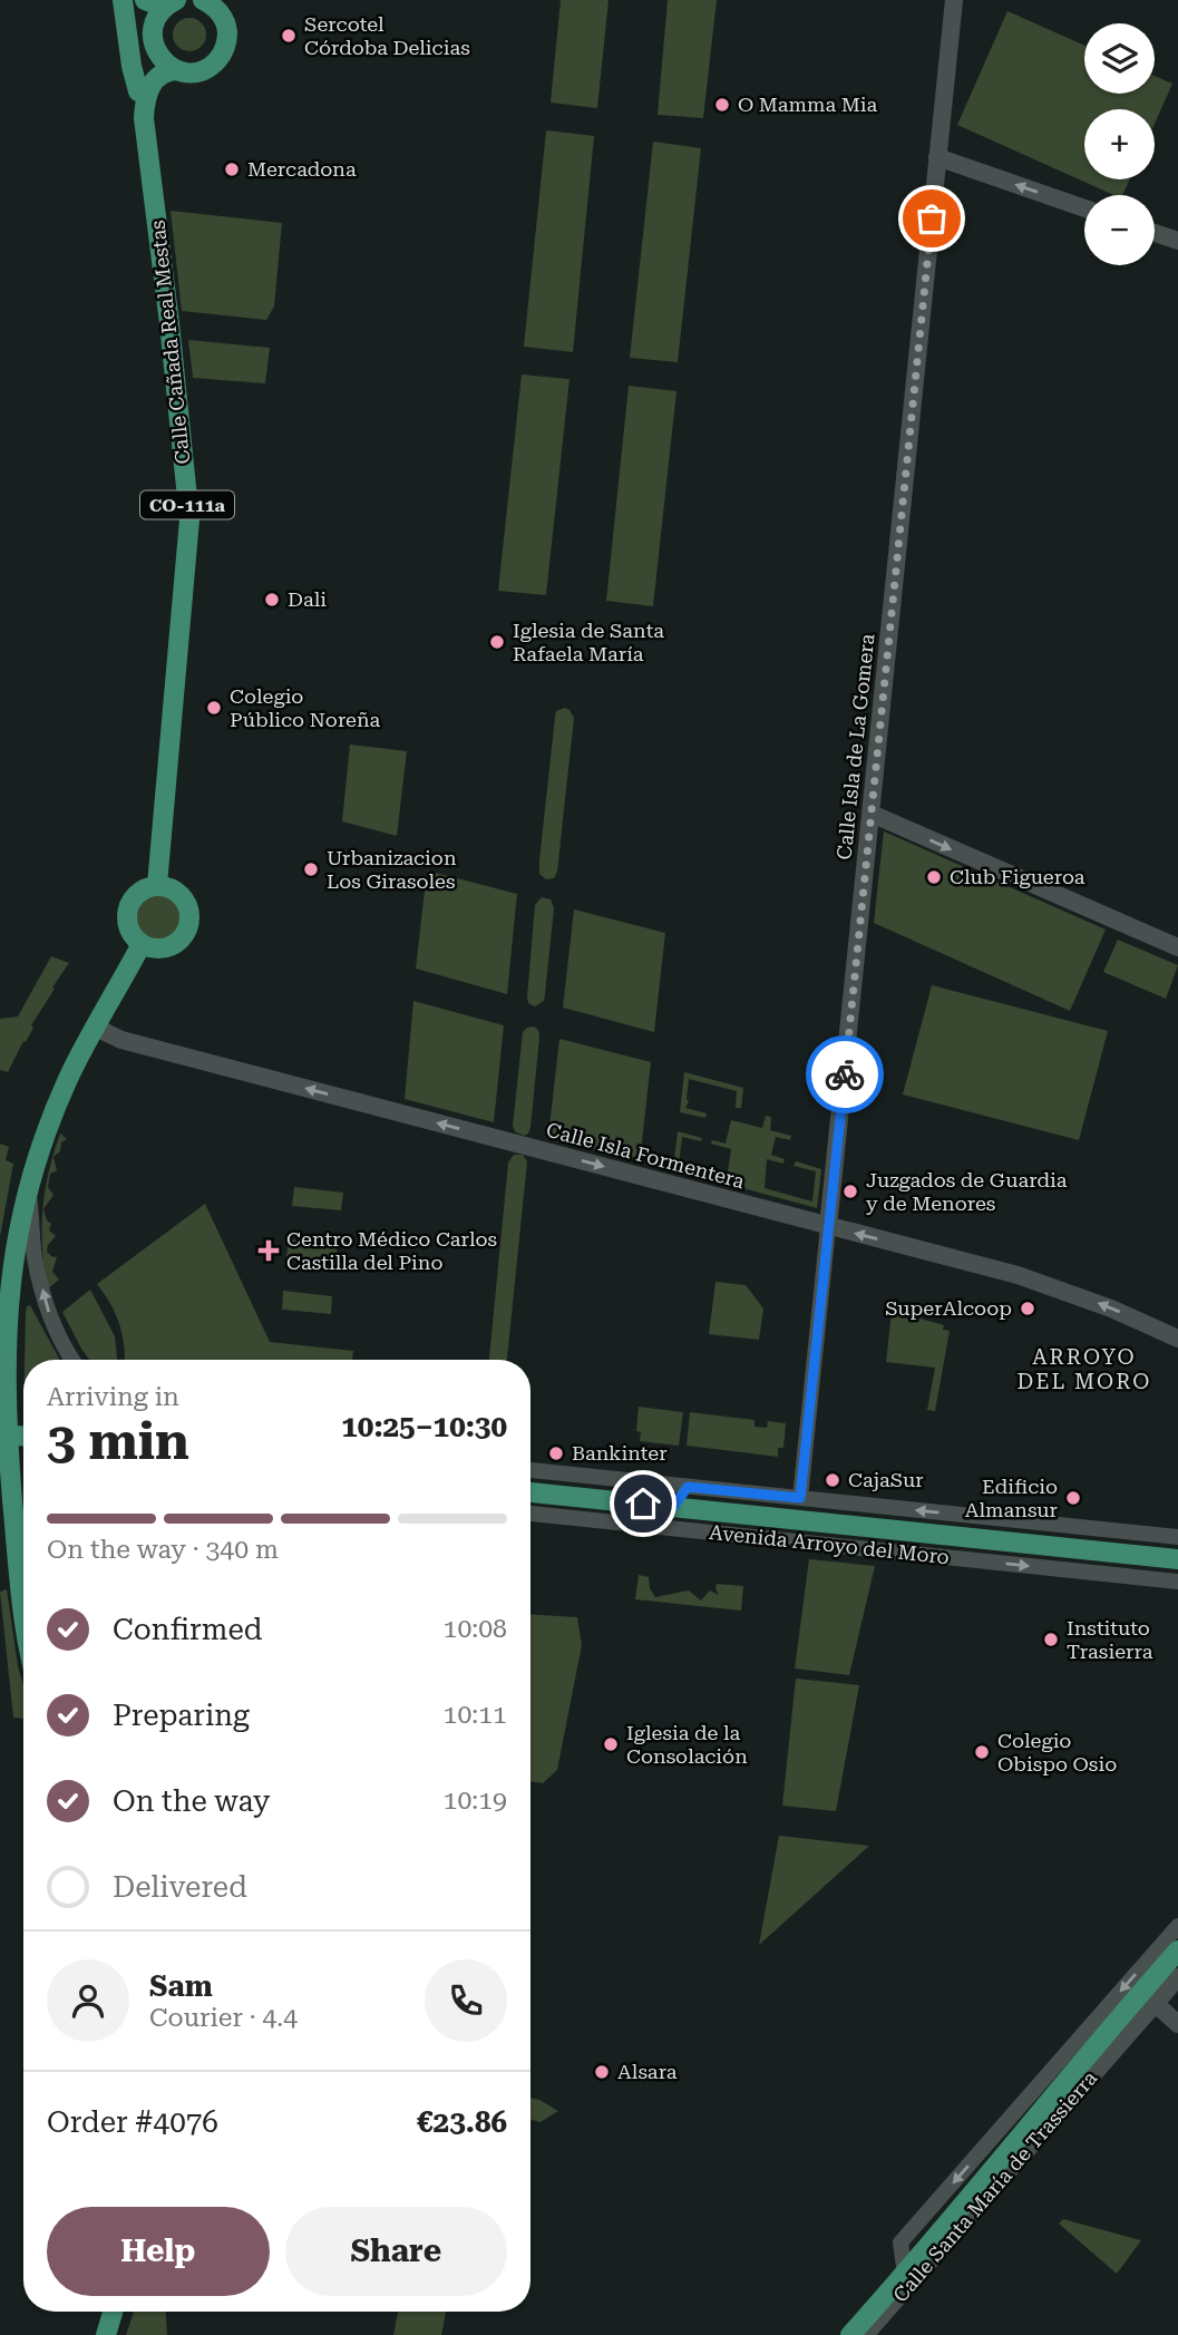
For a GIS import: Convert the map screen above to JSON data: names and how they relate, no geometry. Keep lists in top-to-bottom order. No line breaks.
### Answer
{"streets":{"main road":["Calle Cañada Real Mestas","CO-111a","Calle Isla de La Gomera","Calle Isla Formentera","Avenida Arroyo del Moro","Calle Santa María de Trassierra"]},"crossings":[["Calle Isla de La Gomera","Calle Isla Formentera"]],"districts":["ARROYO DEL MORO"],"places":{"other":["Sercotel Córdoba Delicias","O Mamma Mia","Mercadona","Dali","Iglesia de Santa Rafaela María","Colegio Público Noreña","Urbanizacion Los Girasoles","Club Figueroa","Juzgados de Guardia y de Menores","SuperAlcoop","Bankinter","CajaSur","Edificio Almansur","Instituto Trasierra","Iglesia de la Consolación","Colegio Obispo Osio","Alsara"],"health":["Centro Médico Carlos Castilla del Pino"]},"page":{"map_buttons":["+","−"],"heading":["3 min","Arriving in","10:25–10:30"],"panel":["Sam","Courier · 4.4","Order #4076","€23.86"],"bar":"On the way · 340 m","list":[["Confirmed","10:08"],["Preparing","10:11"],["On the way","10:19"],"Delivered"],"buttons":["Help","Share"]}}
